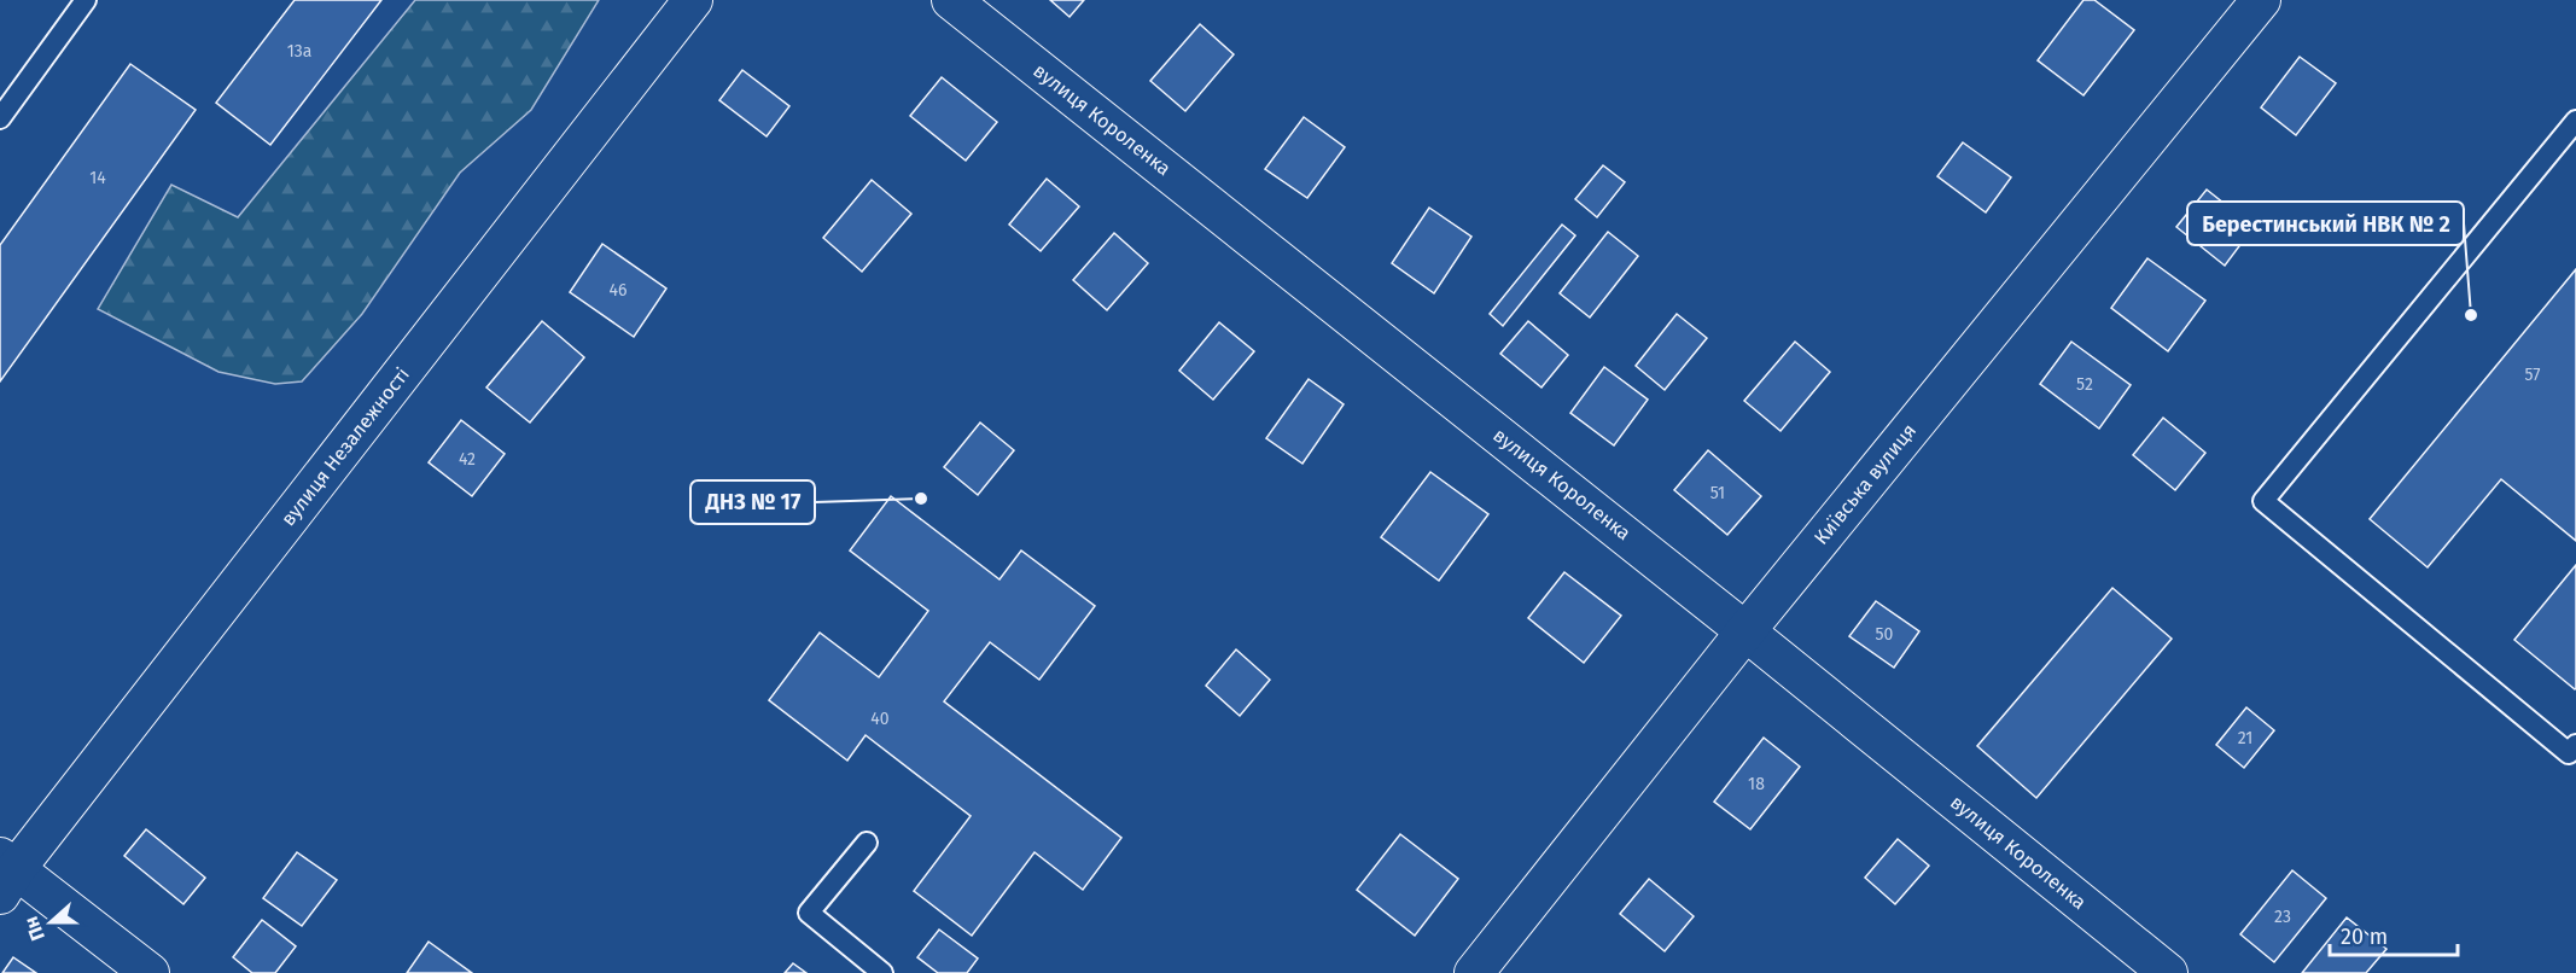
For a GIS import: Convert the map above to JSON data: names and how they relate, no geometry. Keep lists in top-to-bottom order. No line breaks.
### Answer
{"streets":{"street":["вулиця Короленка","вулиця Незалежності","Київська вулиця"]},"crossings":[["вулиця Короленка","Київська вулиця"]],"places":["Берестинський НВК № 2","ДНЗ № 17"],"house_numbers":["13а","14","46","57","52","42","51","50","40","21","18","23"],"scale_bar":"20 m","north":"left"}
